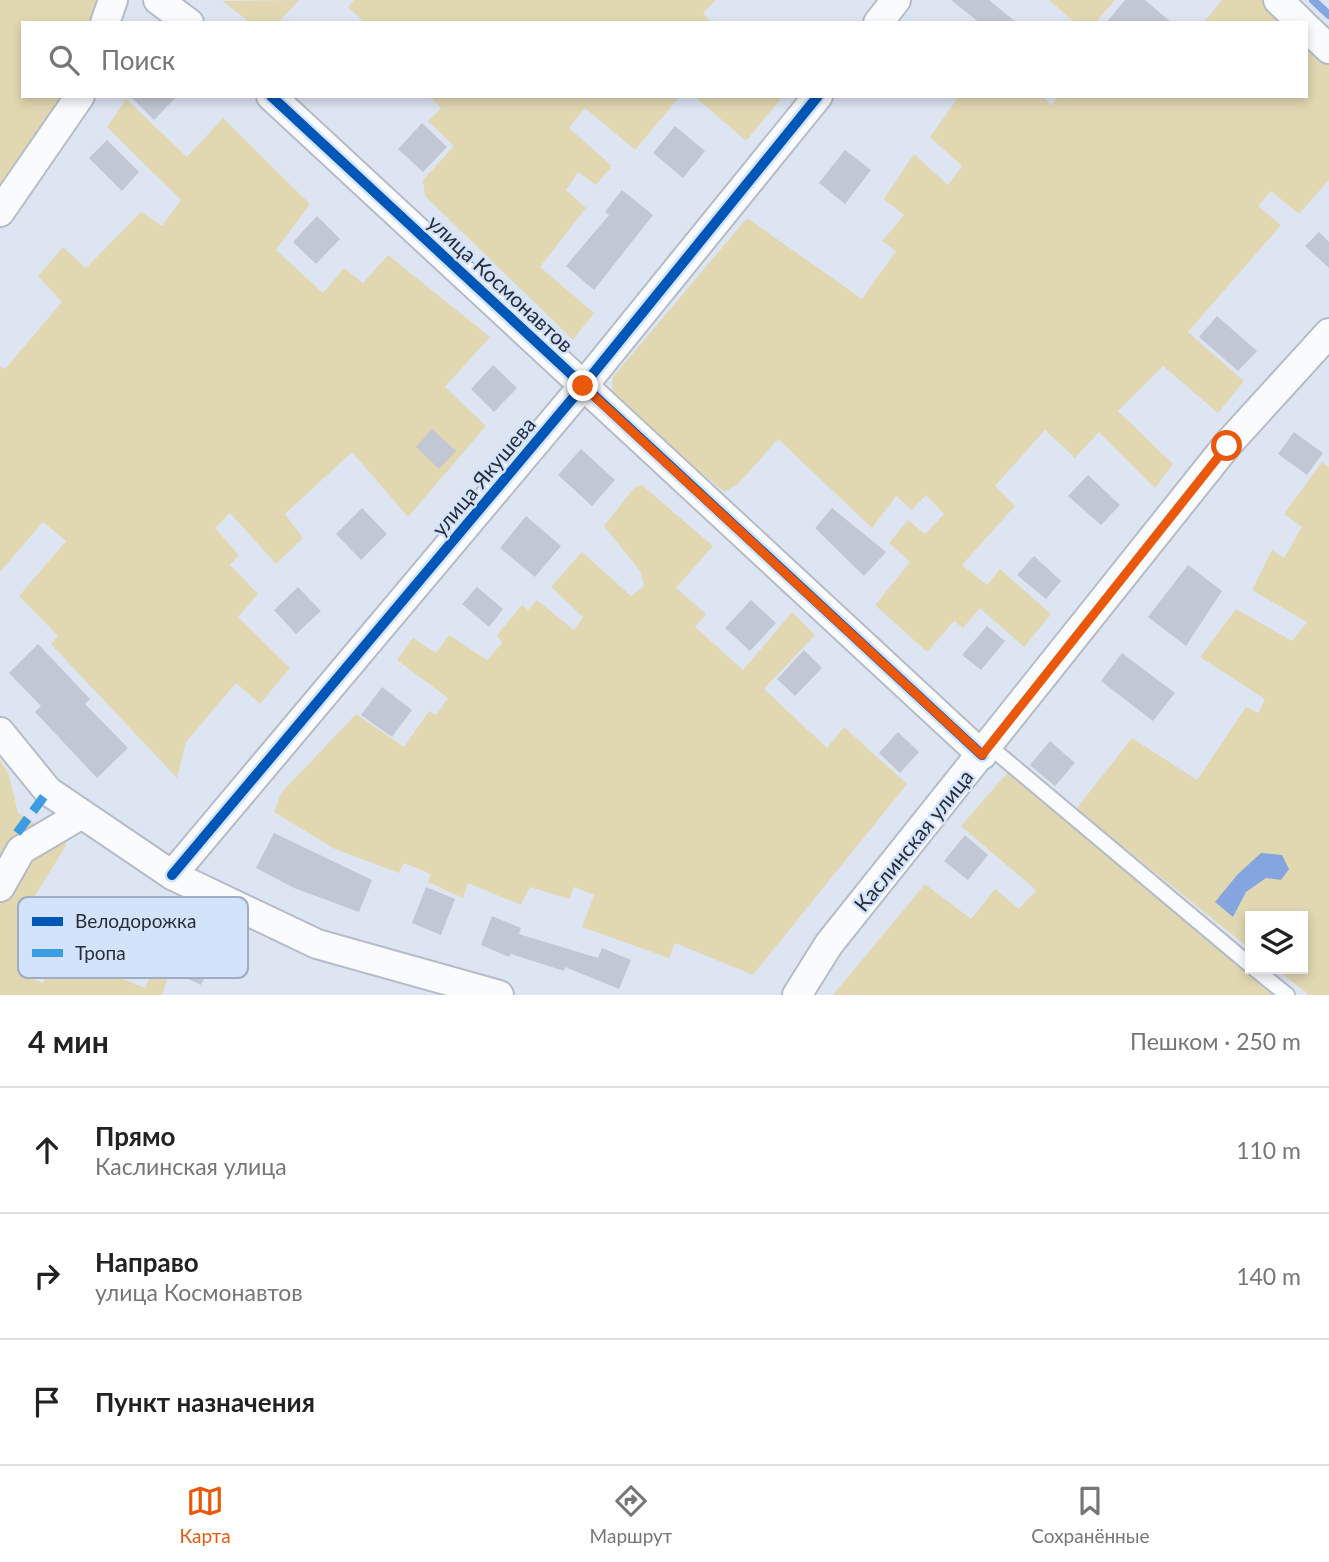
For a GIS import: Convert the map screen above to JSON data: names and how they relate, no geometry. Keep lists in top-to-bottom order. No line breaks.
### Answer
{"streets":{"street":["улица Космонавтов","улица Якушева","Каслинская улица"]},"crossings":[["улица Космонавтов","улица Якушева"],["улица Космонавтов","Каслинская улица"]],"legend":["Велодорожка","Тропа"],"page":{"search":"Поиск","heading":["4 мин","Пешком · 250 m"],"list":[["Прямо","Каслинская улица","110 m"],["Направо","улица Космонавтов","140 m"],"Пункт назначения"],"nav":["Карта","Маршрут","Сохранённые"]}}
